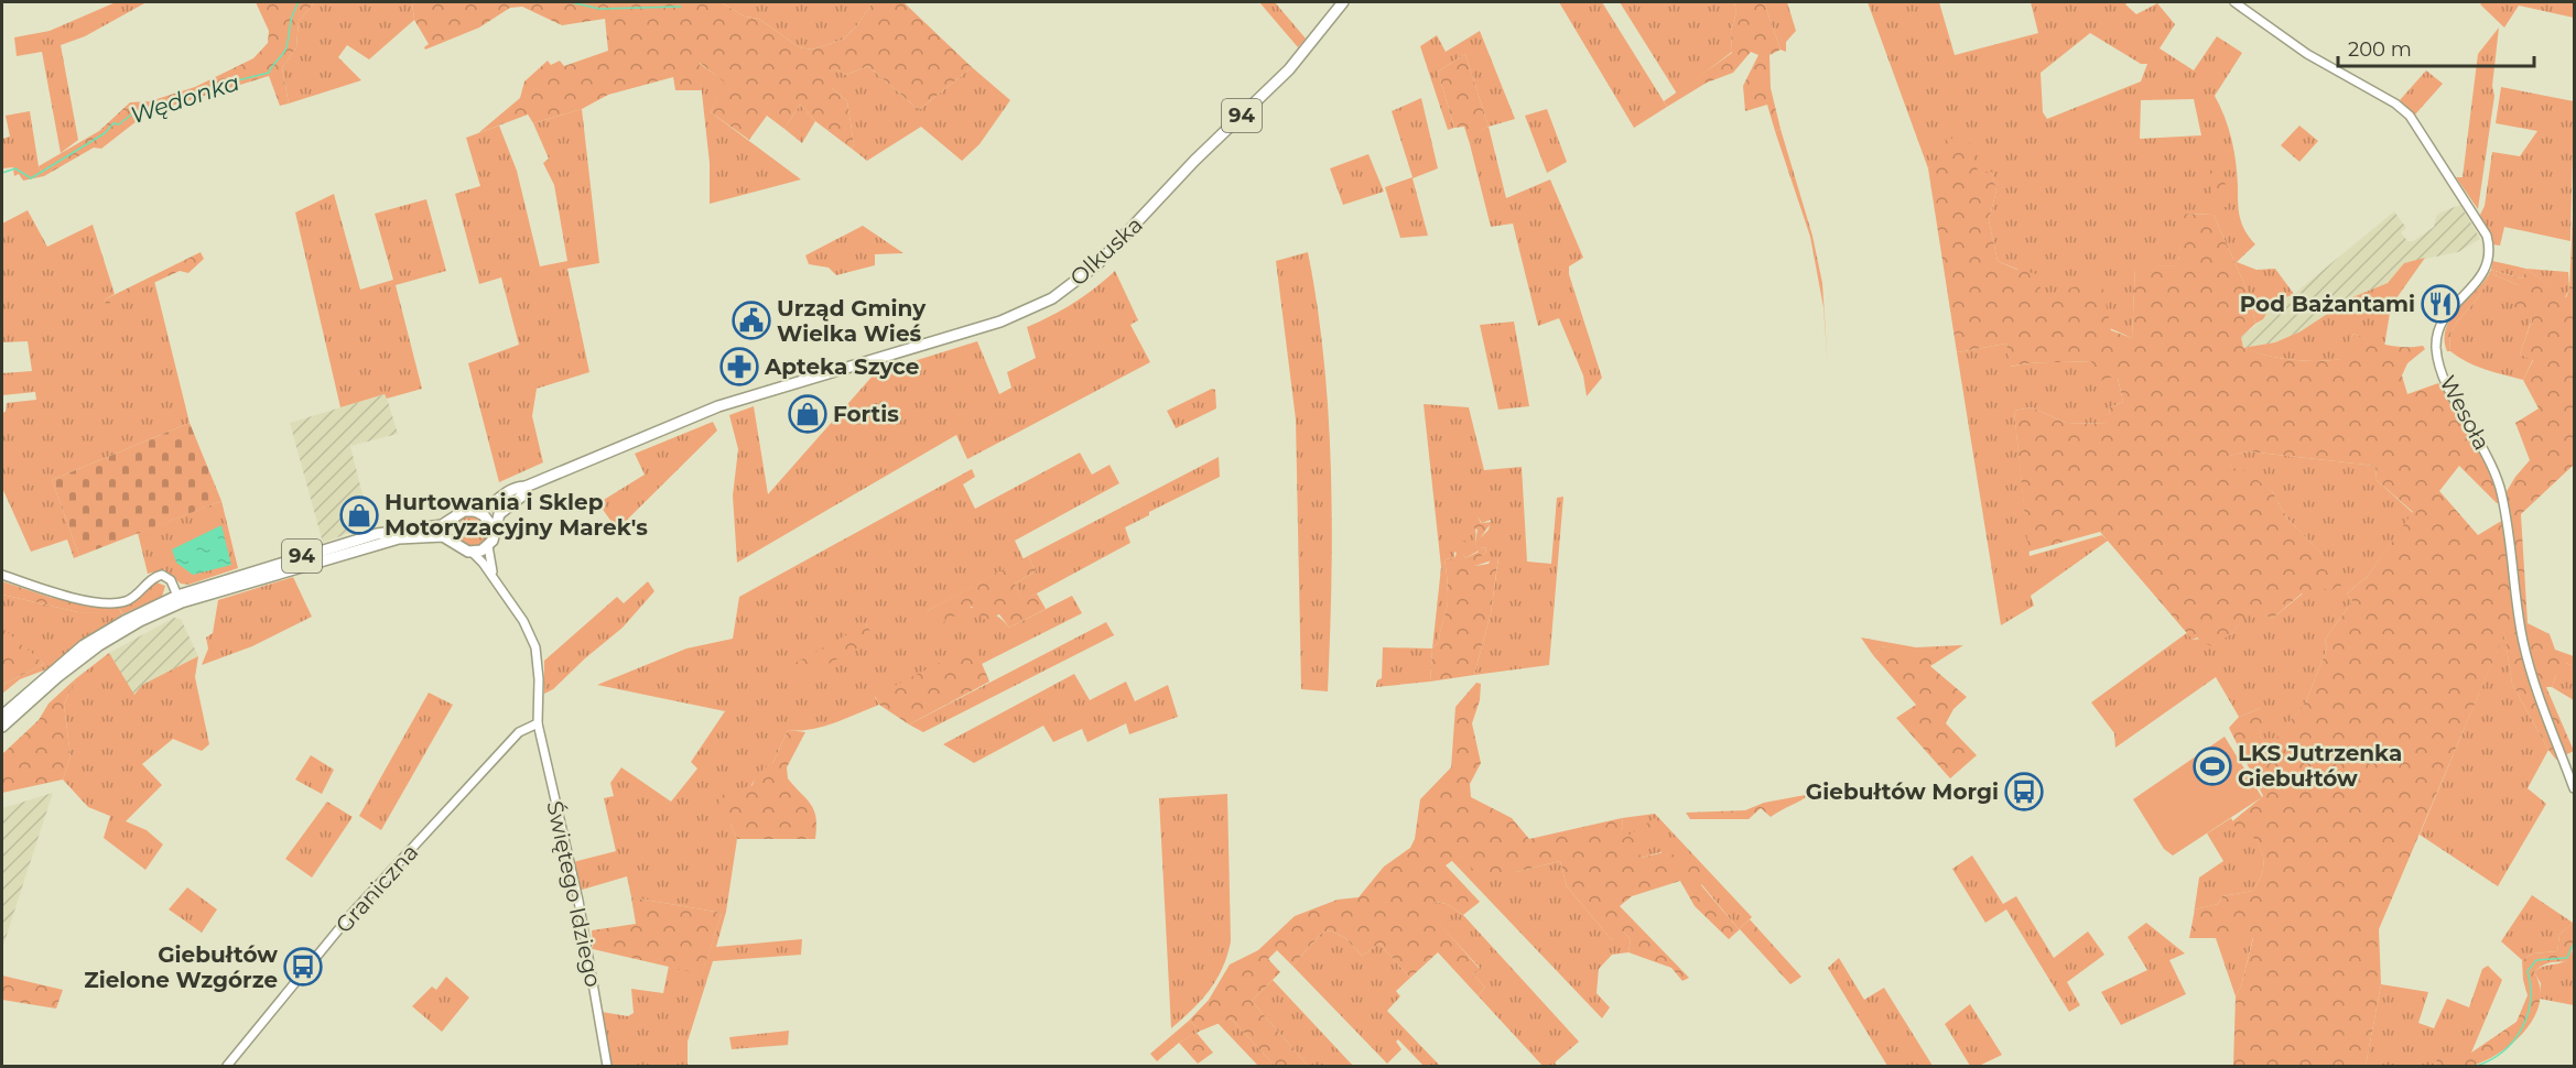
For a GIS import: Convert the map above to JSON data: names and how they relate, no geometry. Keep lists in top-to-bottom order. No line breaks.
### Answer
{"streets":{"main road":["94","Olkuska"],"street":["Wesoła","Graniczna","Świętego Idziego"]},"crossings":[["94","Olkuska"],["94","Świętego Idziego"],["Graniczna","Świętego Idziego"]],"water":["Wędonka"],"places":{"restaurant":["Pod Bażantami"],"public building":["Urząd Gminy Wielka Wieś"],"pharmacy":["Apteka Szyce"],"shop":["Fortis","Hurtowania i Sklep Motoryzacyjny Marek's"],"sports":["LKS Jutrzenka Giebułtów"],"bus stop":["Giebułtów Morgi","Giebułtów Zielone Wzgórze"]},"scale_bar":"200 m"}
